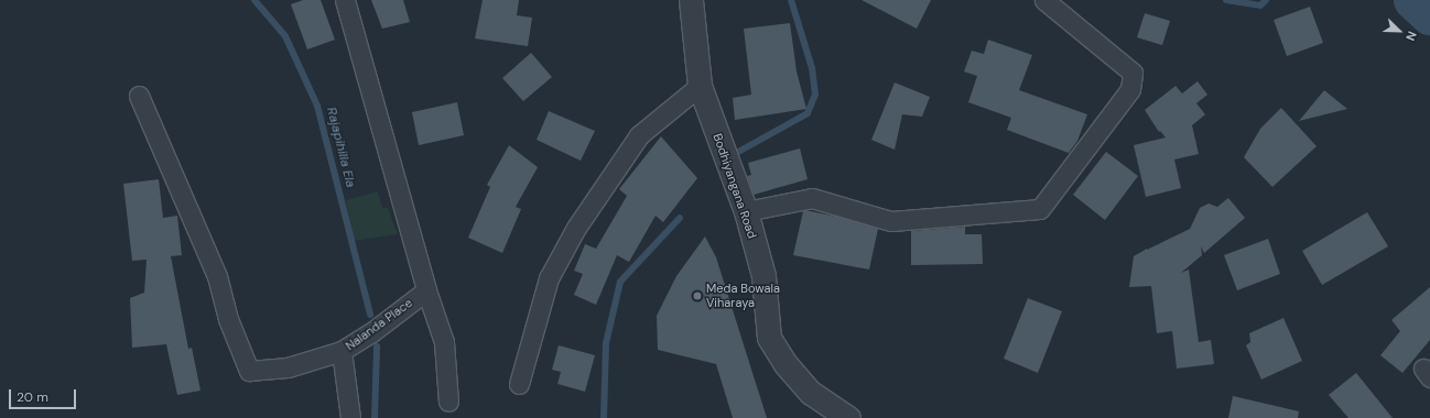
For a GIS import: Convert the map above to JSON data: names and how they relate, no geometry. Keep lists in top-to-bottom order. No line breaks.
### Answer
{"streets":{"street":["Bodhiyangana Road","Nalanda Place"]},"water":["Rajapihilla Ela"],"places":["Meda Bowala Viharaya"],"scale_bar":"20 m","north":"bottom right"}
